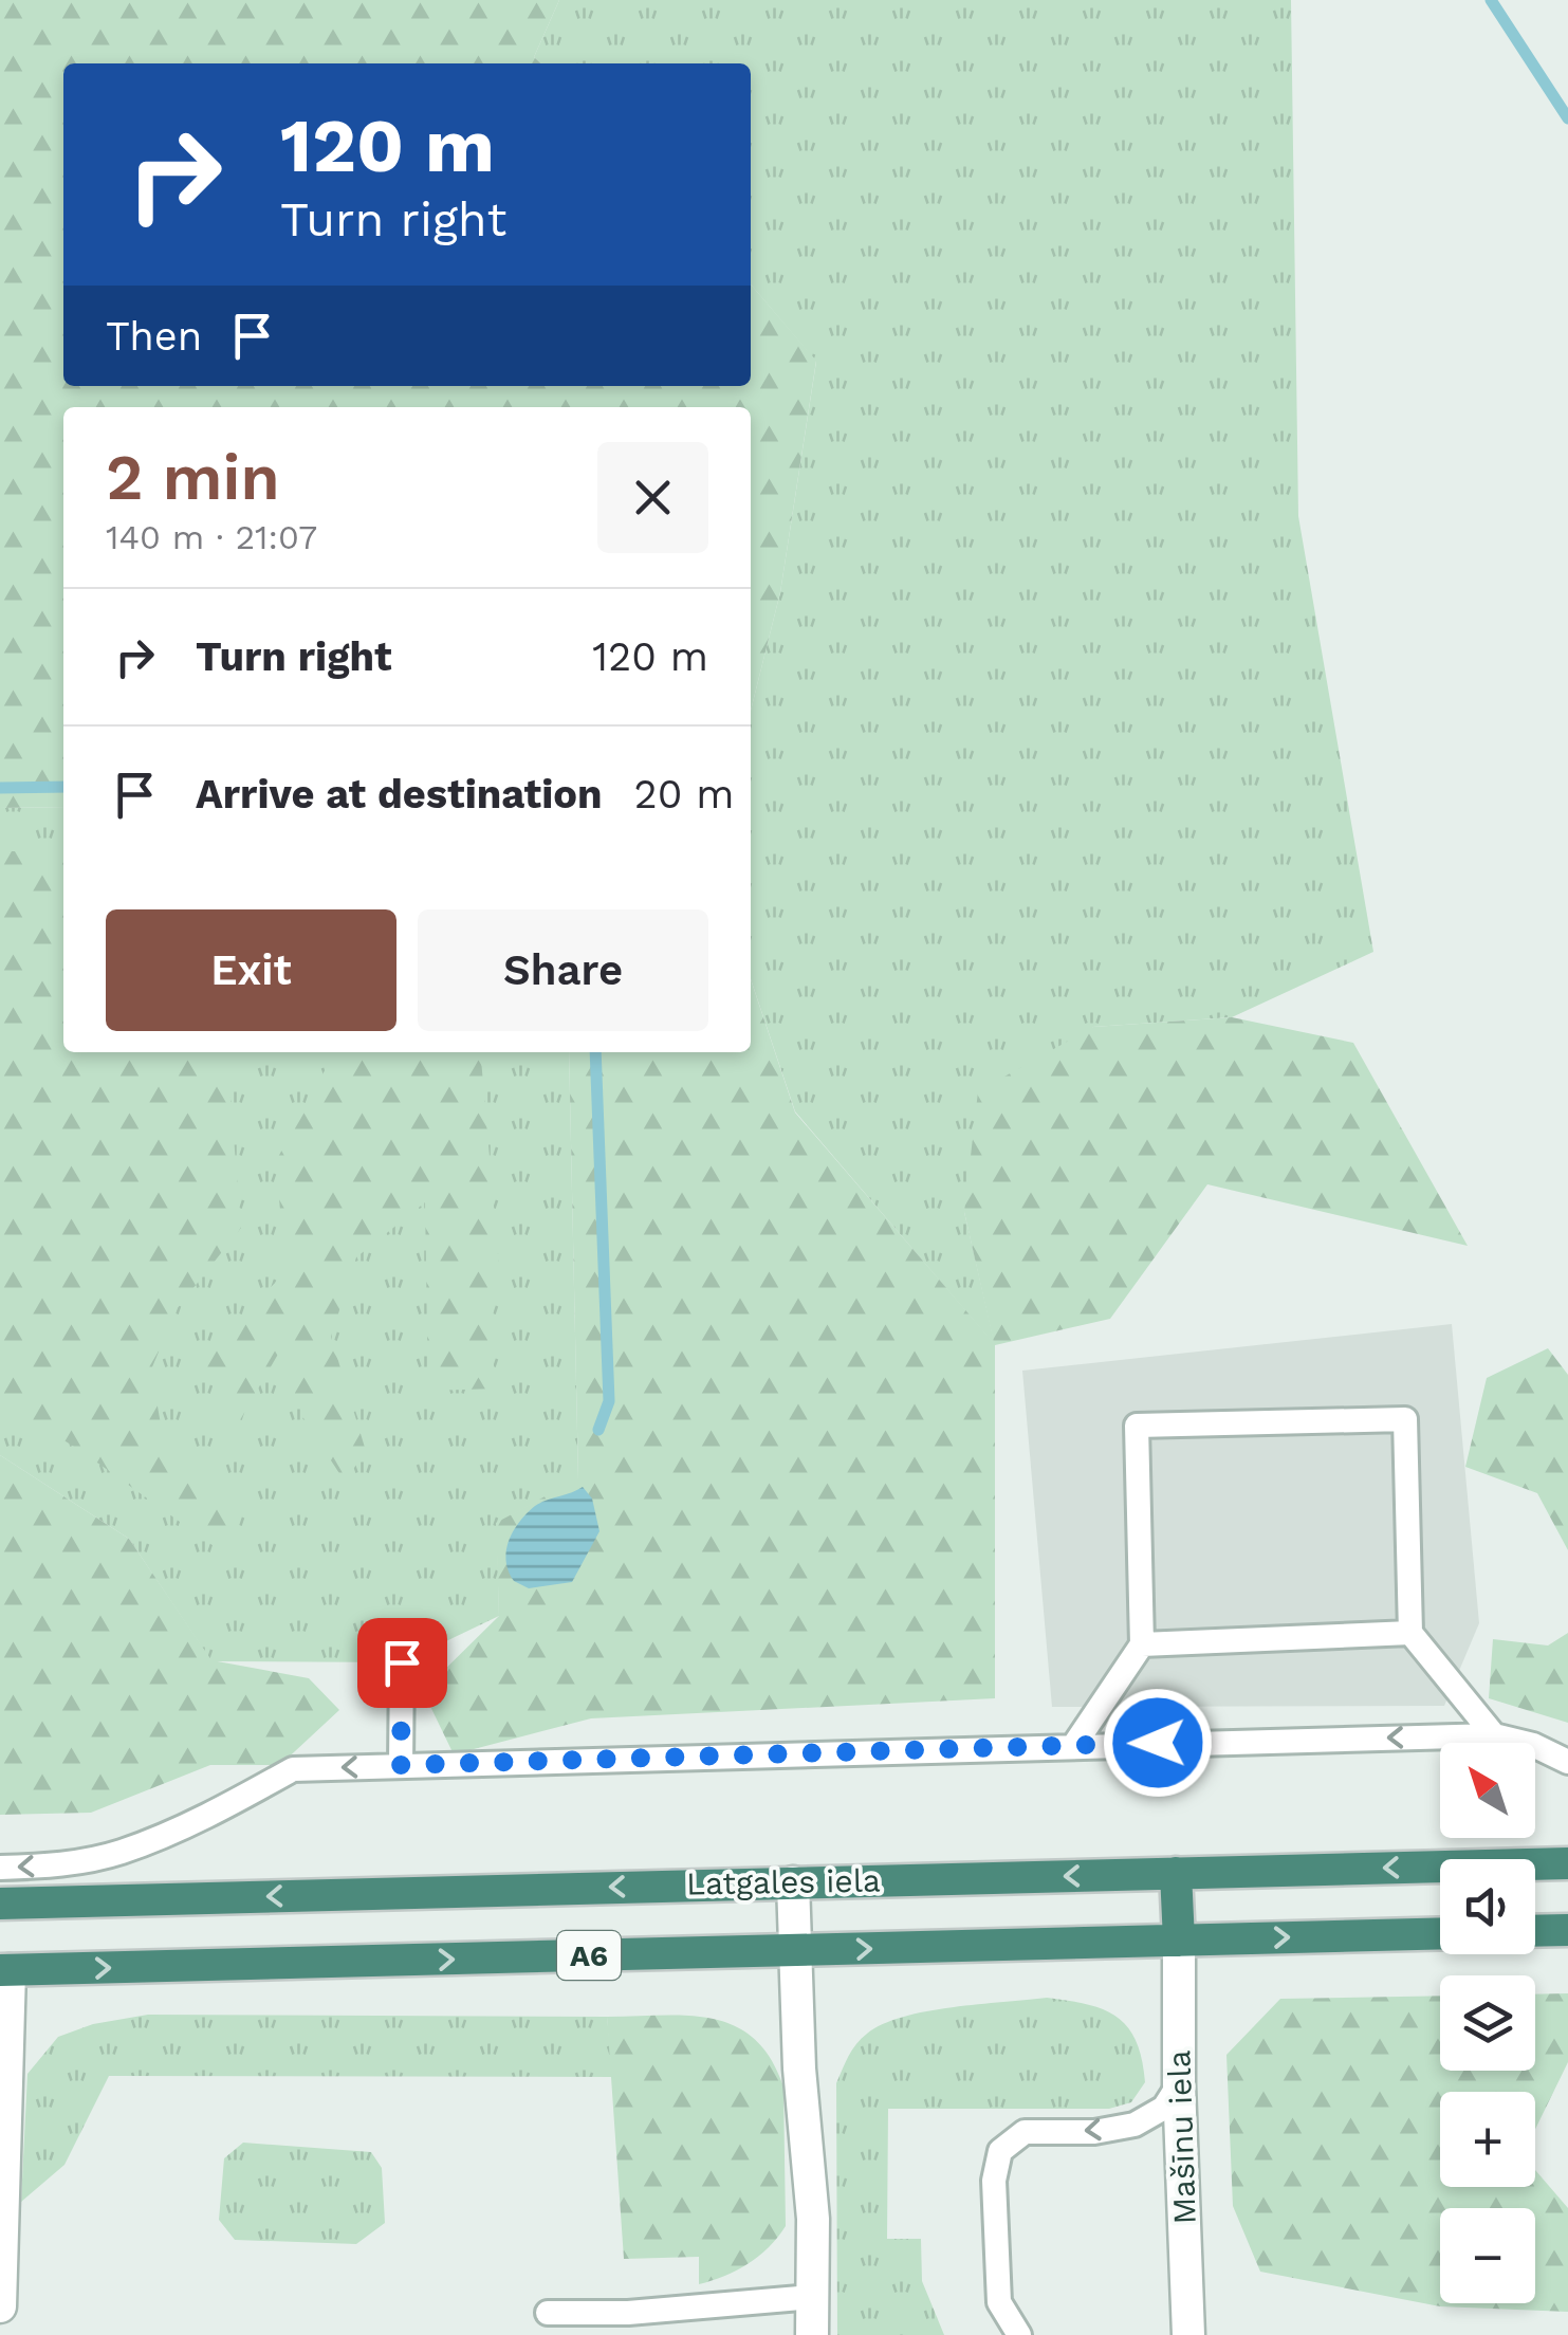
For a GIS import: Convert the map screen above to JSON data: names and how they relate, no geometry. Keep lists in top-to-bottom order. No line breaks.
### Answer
{"streets":{"highway":["Latgales iela","A6"],"street":["Mašīnu iela"]},"crossings":[["A6","Mašīnu iela"]],"north":"top left","page":{"turn":["120 m","Turn right"],"then":"Then","heading":["2 min","140 m · 21:07"],"list":[{"name":"Turn right","value":"120 m"},{"name":"Arrive at destination","value":"20 m"}],"buttons":["Exit","Share"],"map_buttons":["+","−"]}}
